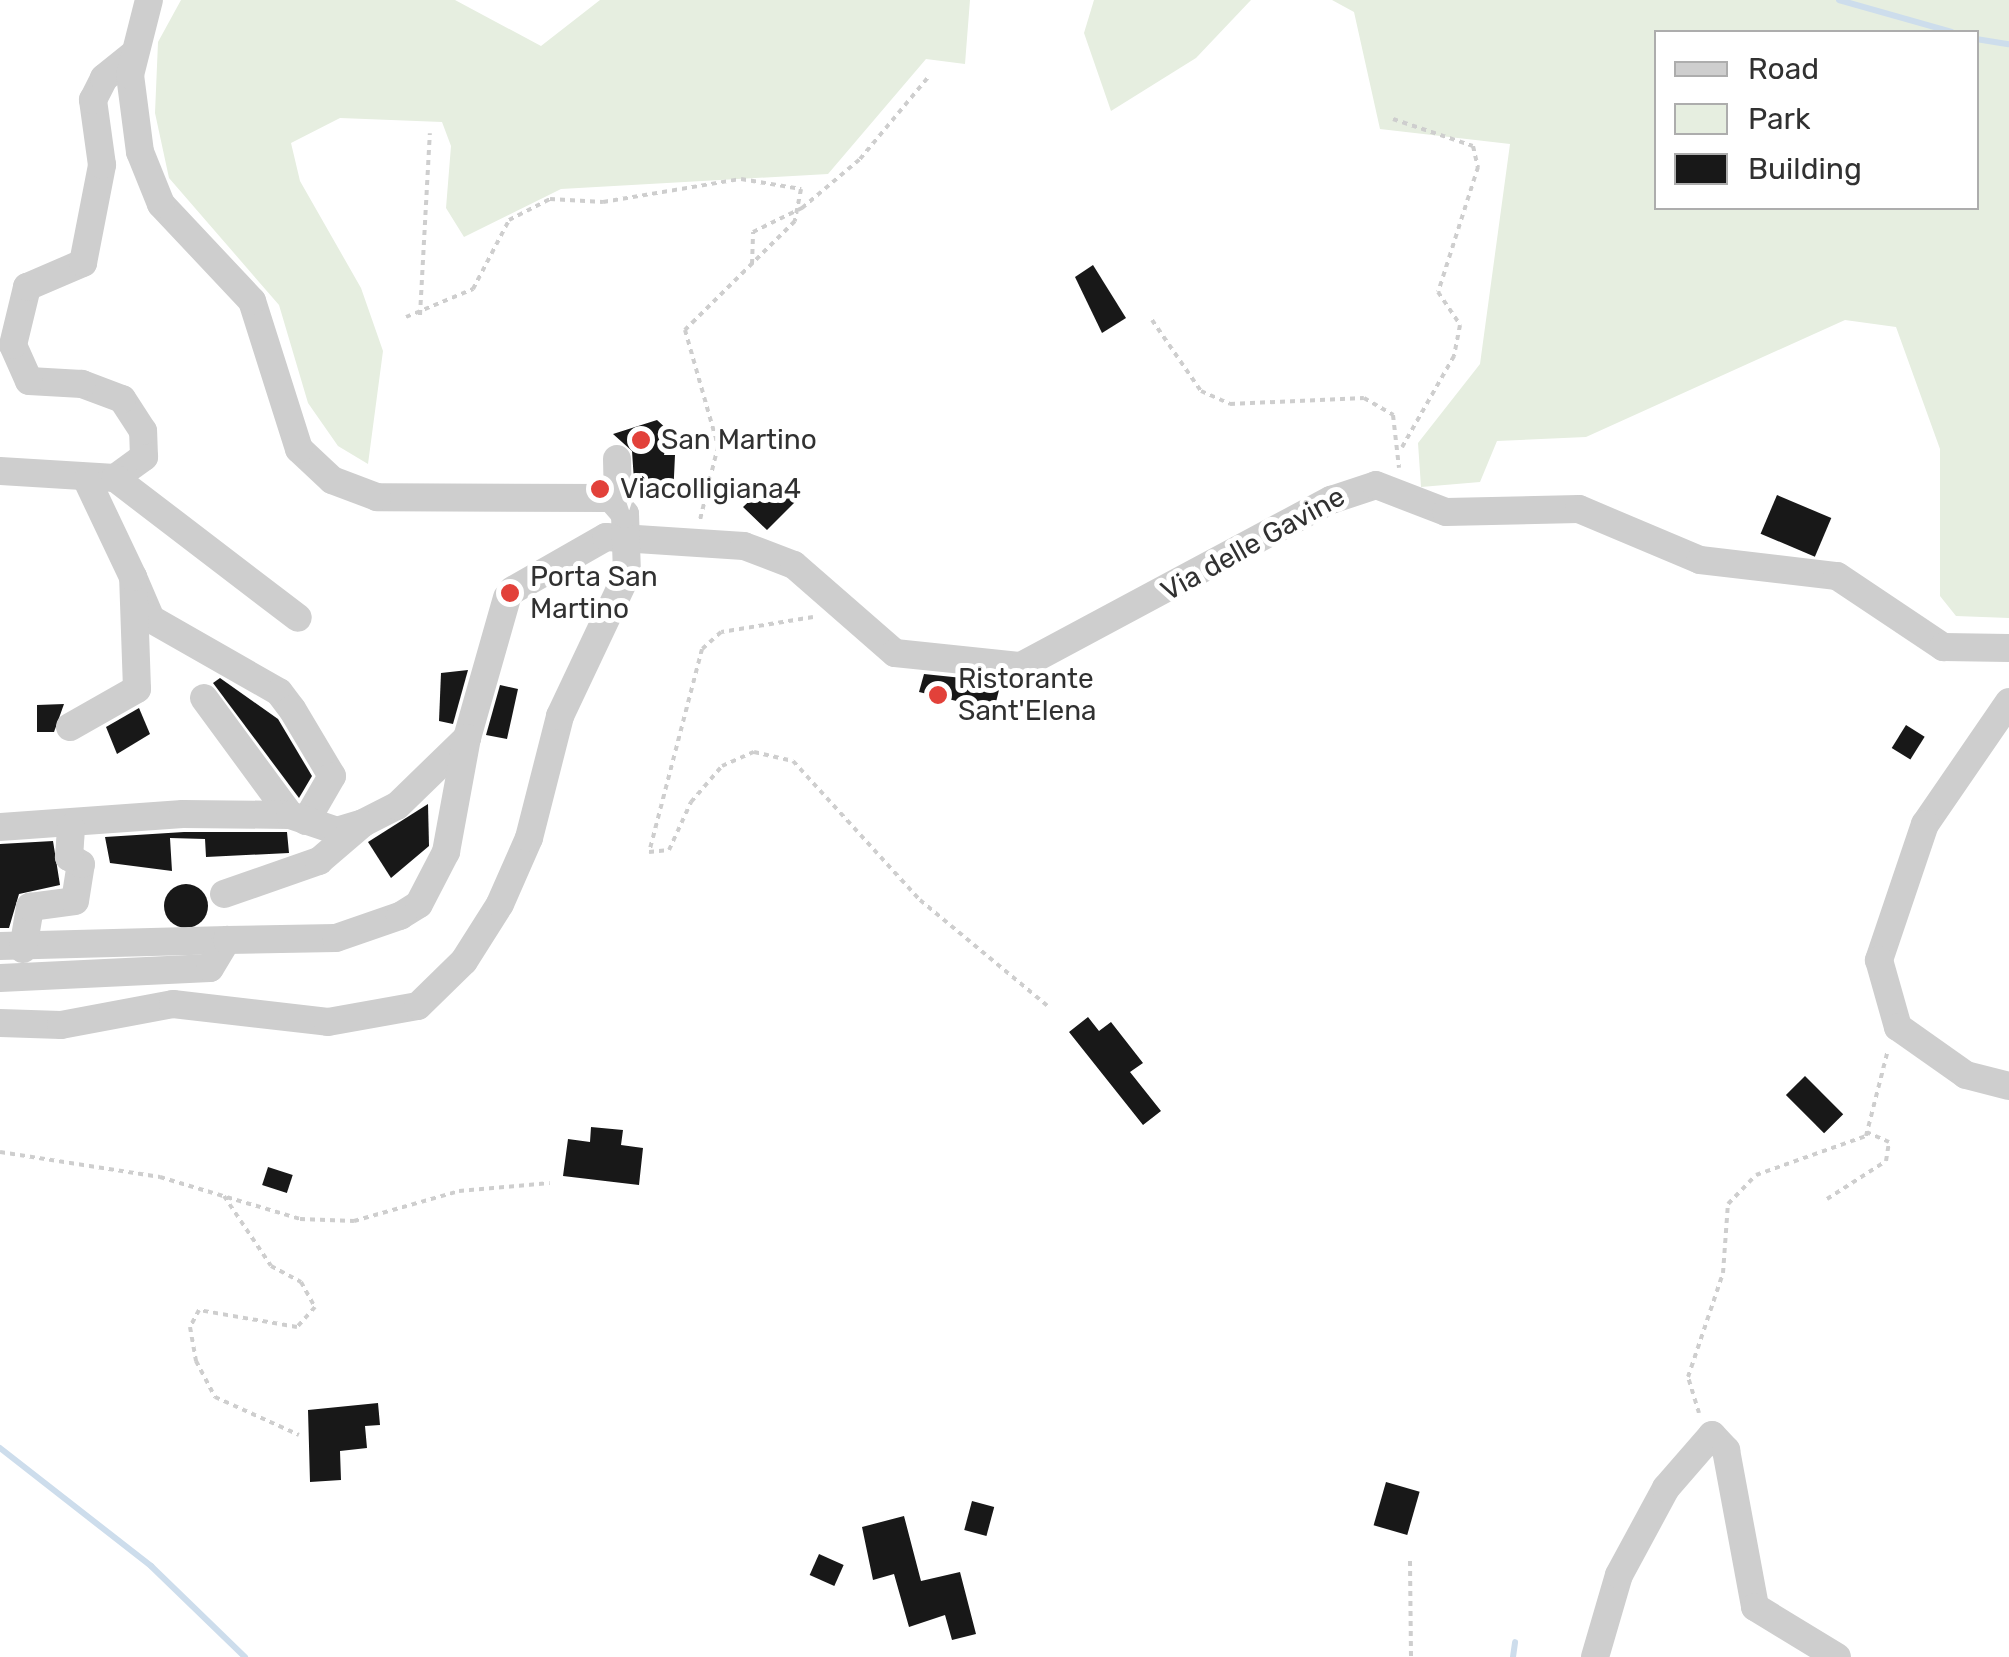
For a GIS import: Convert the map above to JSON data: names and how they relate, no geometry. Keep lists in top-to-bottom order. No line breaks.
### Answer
{"streets":{"street":["Via delle Gavine"]},"places":["San Martino","Viacolligiana4","Porta San Martino","Ristorante Sant'Elena"],"legend":["Road","Park","Building"]}
